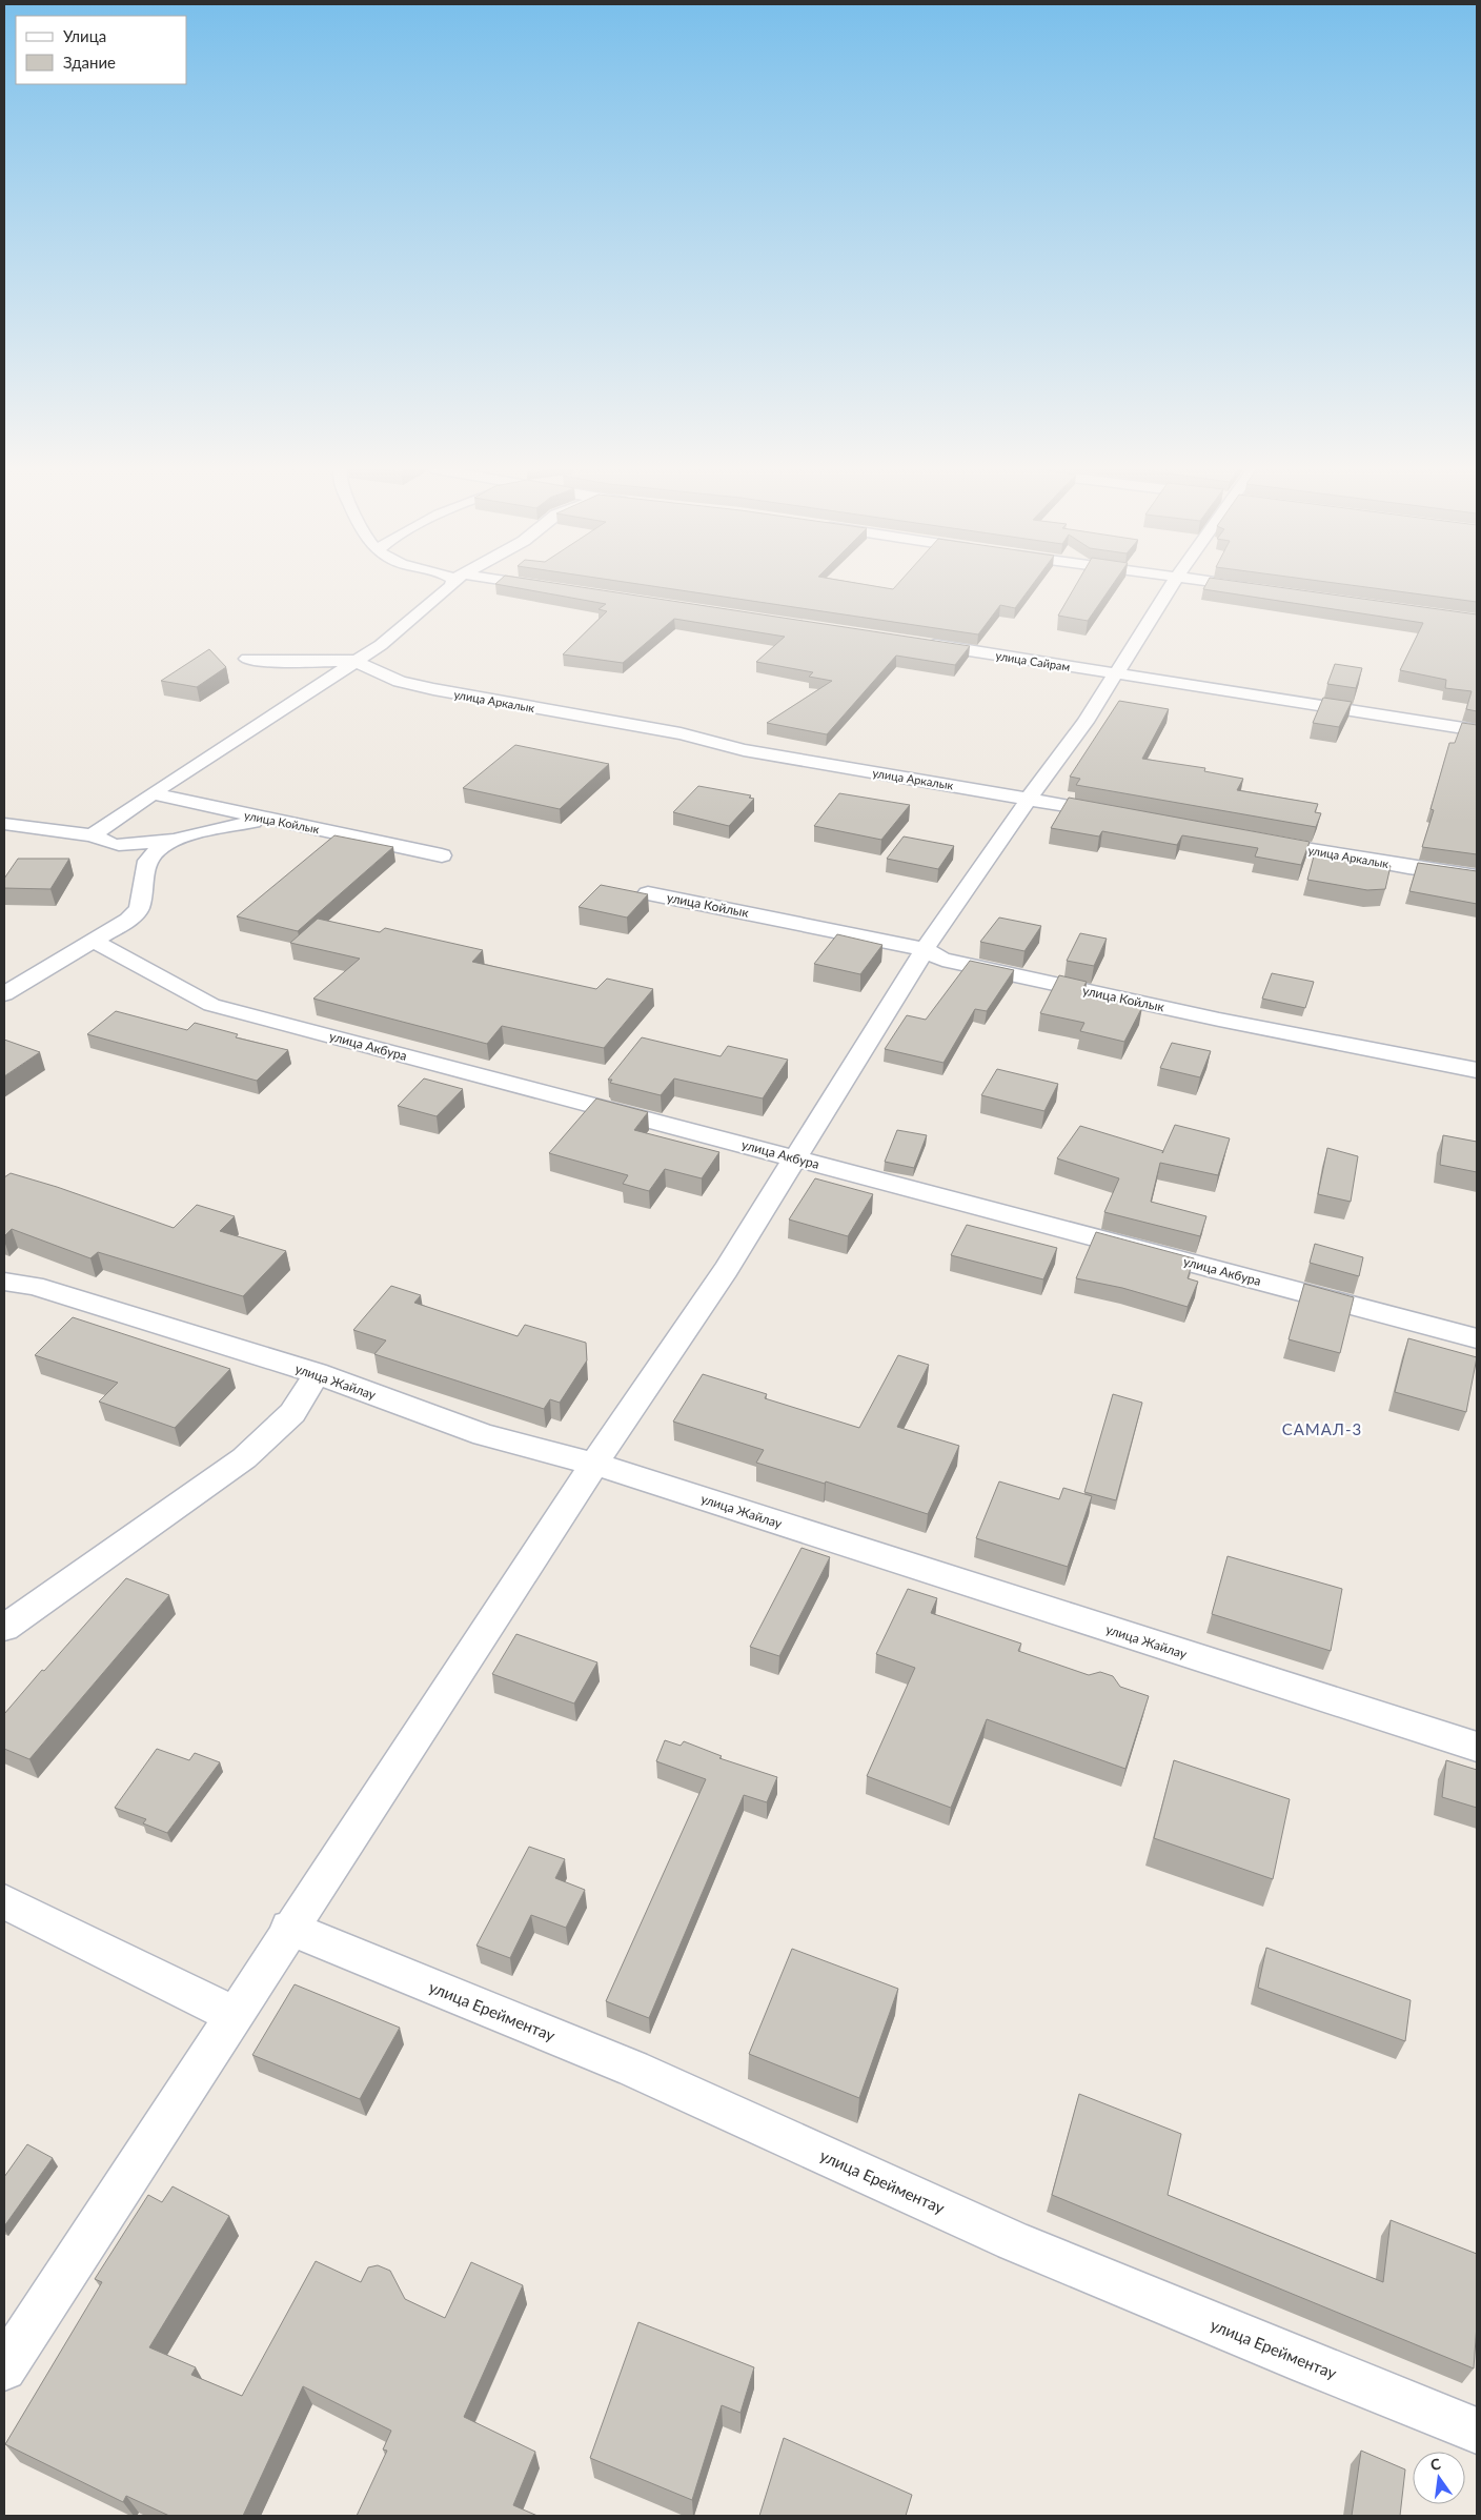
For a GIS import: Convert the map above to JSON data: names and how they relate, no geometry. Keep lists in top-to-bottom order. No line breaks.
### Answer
{"streets":{"street":["улица Сайрам","улица Аркалык","улица Койлык","улица Акбура","улица Жайлау","улица Ерейментау"]},"districts":["САМАЛ-3"],"legend":["Улица","Здание"],"north":"top"}
